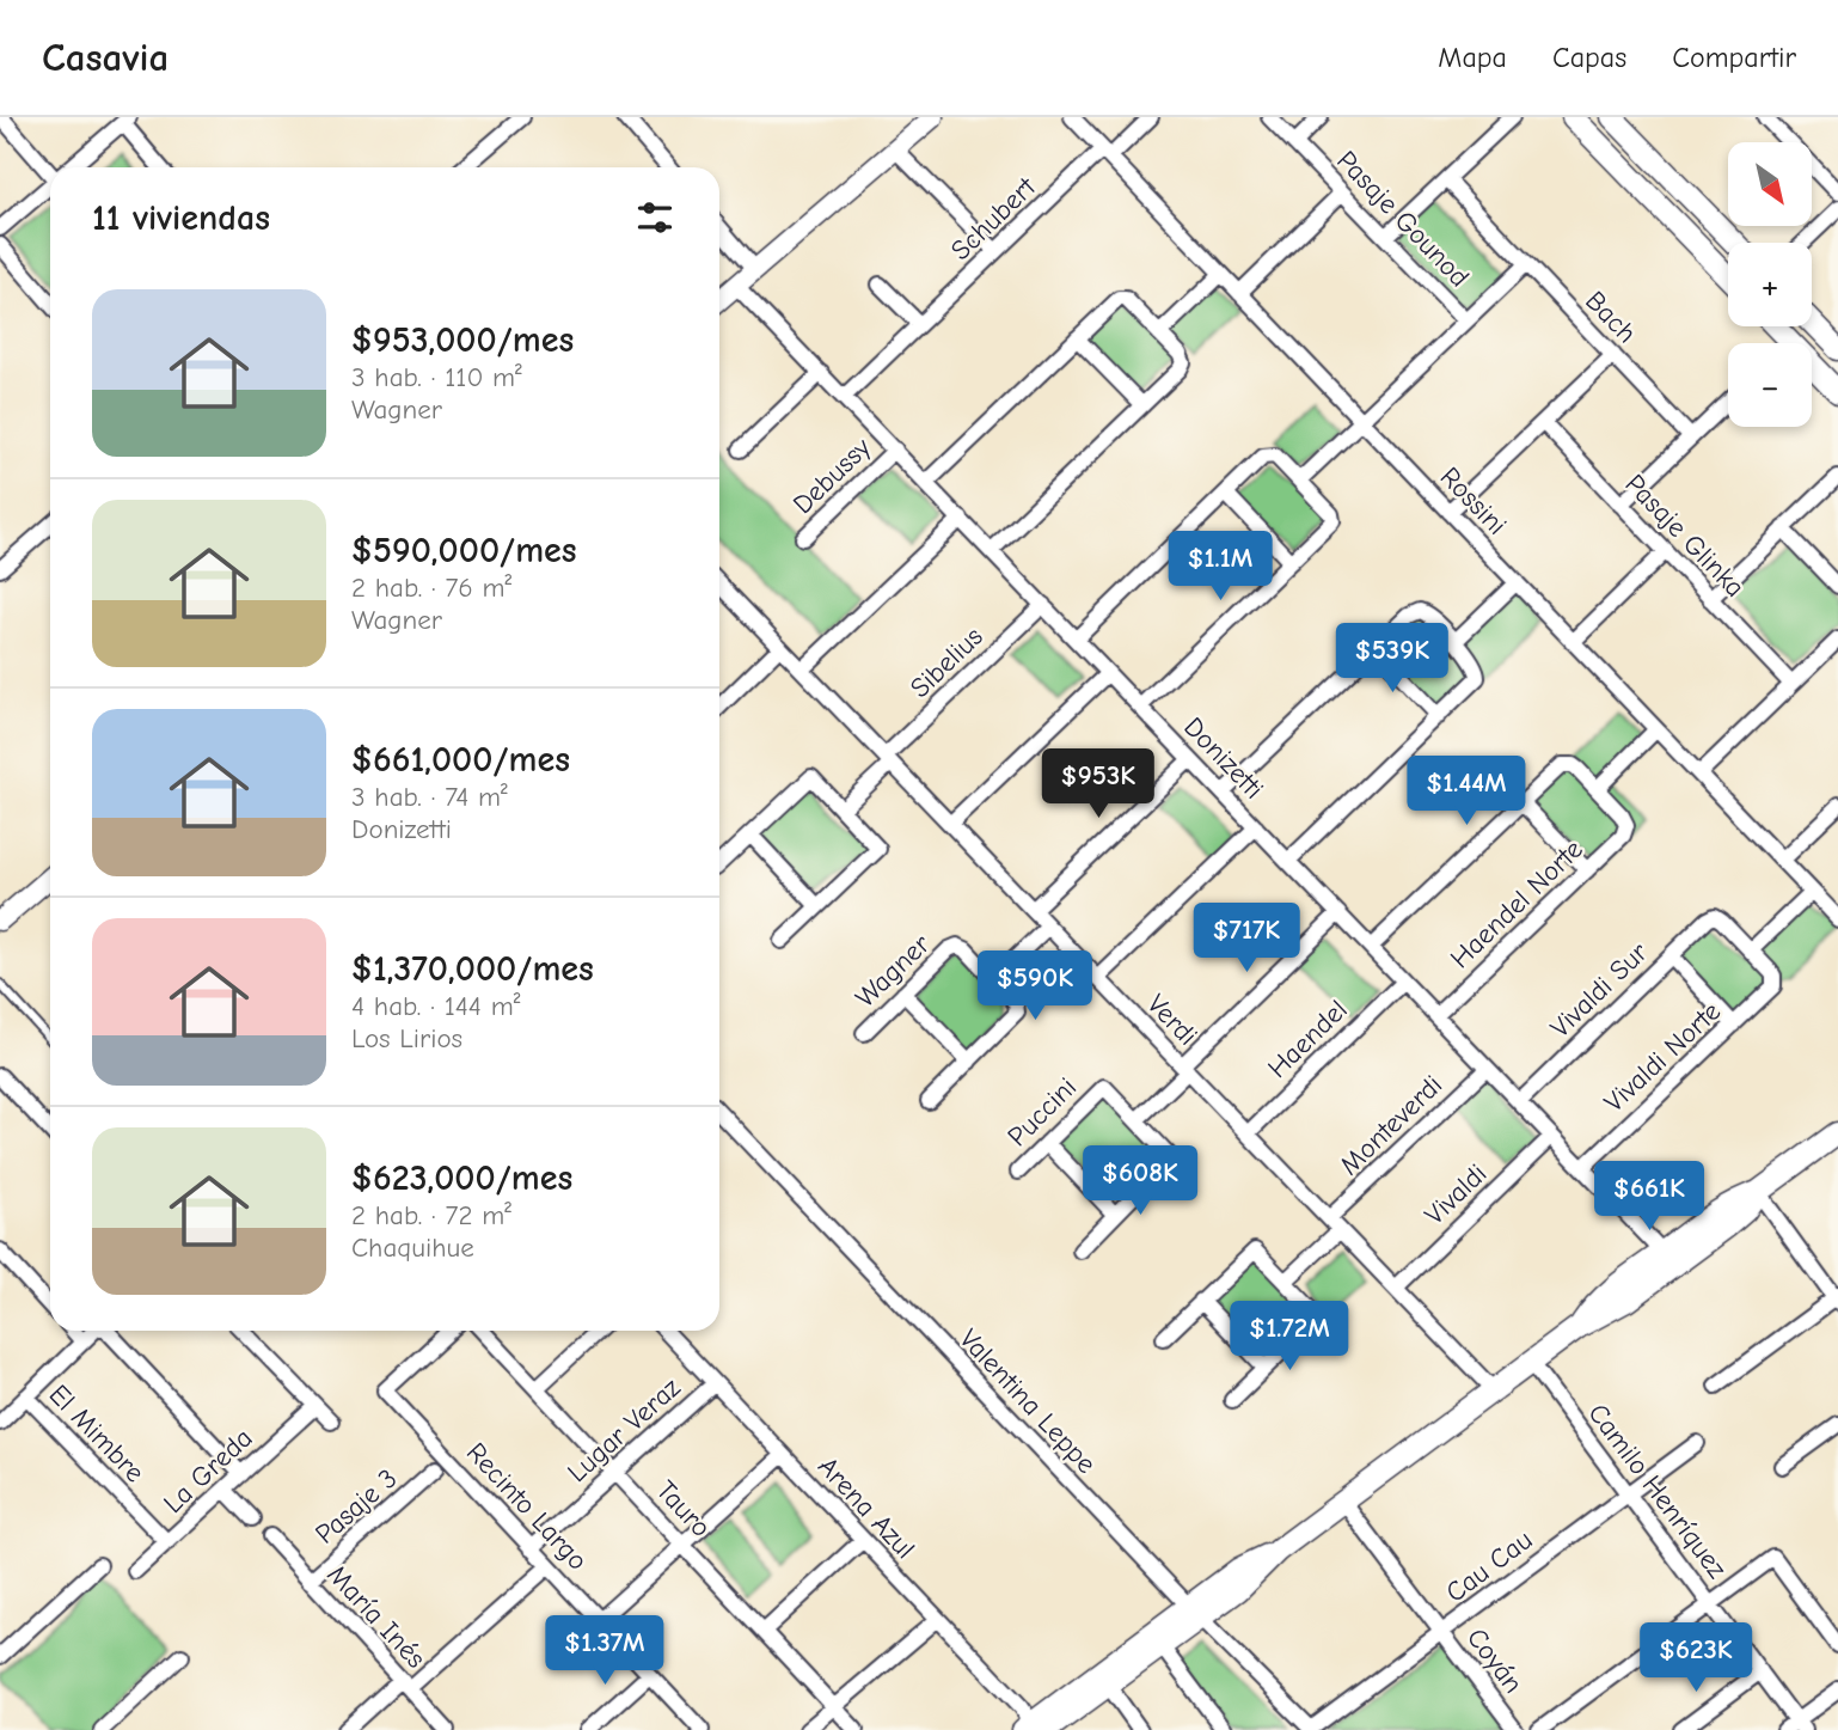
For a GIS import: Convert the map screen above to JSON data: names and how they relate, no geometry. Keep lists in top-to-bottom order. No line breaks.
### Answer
{"streets":{"street":["Schubert","Pasaje Gounod","Bach","Debussy","Rossini","Pasaje Glinka","Sibelius","Donizetti","Haendel Norte","Wagner","Vivaldi Sur","Verdi","Haendel","Vivaldi Norte","Puccini","Monteverdi","Vivaldi","Valentina Leppe","Lugar Veraz","El Mimbre","La Greda","Camilo Henríquez","Pasaje 3","Recinto Largo","Arena Azul","Tauro","Cau Cau","María Inés","Coyán"]},"crossings":[["Schubert","Rossini"],["Schubert","Donizetti"],["Debussy","Donizetti"],["Sibelius","Donizetti"],["Sibelius","Verdi"],["Donizetti","Haendel Norte"],["Donizetti","Vivaldi Sur"],["Donizetti","Haendel"],["Donizetti","Vivaldi Norte"],["Donizetti","Monteverdi"],["Donizetti","Vivaldi"],["Vivaldi Sur","Vivaldi Norte"],["Verdi","Haendel"],["Verdi","Monteverdi"],["Verdi","Vivaldi"],["Valentina Leppe","Cau Cau"],["Lugar Veraz","Recinto Largo"],["Lugar Veraz","Arena Azul"],["Lugar Veraz","Tauro"],["El Mimbre","La Greda"],["Camilo Henríquez","Cau Cau"],["Pasaje 3","María Inés"],["Cau Cau","Coyán"]],"north":"bottom right","page":{"header":"Casavia","nav":["Mapa","Capas","Compartir"],"map_buttons":["+","−"],"heading":"11 viviendas","list":[{"name":"$953,000/mes","note":"3 hab. · 110 m² · Wagner"},{"name":"$590,000/mes","note":"2 hab. · 76 m² · Wagner"},{"name":"$661,000/mes","note":"3 hab. · 74 m² · Donizetti"},{"name":"$1,370,000/mes","note":"4 hab. · 144 m² · Los Lirios"},{"name":"$623,000/mes","note":"2 hab. · 72 m² · Chaquihue"}],"price":["$1.1M","$539K","$953K","$1.44M","$717K","$590K","$608K","$661K","$1.72M","$1.37M","$623K"]}}
